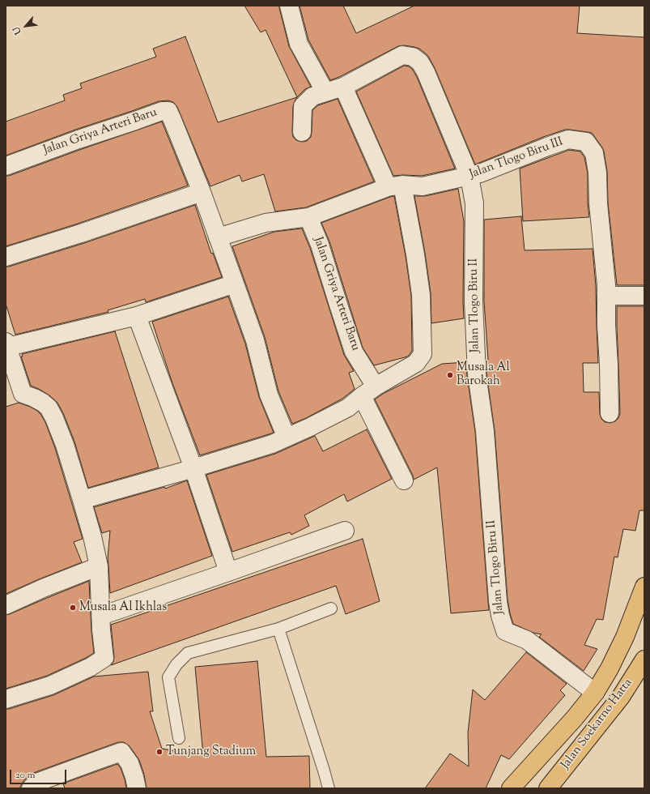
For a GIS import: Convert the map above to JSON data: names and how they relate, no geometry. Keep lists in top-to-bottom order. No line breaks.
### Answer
{"streets":{"main road":["Jalan Soekarno Hatta"],"street":["Jalan Griya Arteri Baru","Jalan Tlogo Biru III","Jalan Tlogo Biru II"]},"crossings":[["Jalan Griya Arteri Baru","Jalan Tlogo Biru III"],["Jalan Tlogo Biru III","Jalan Tlogo Biru II"]],"places":["Musala Al Barokah","Musala Al Ikhlas","Tunjang Stadium"],"scale_bar":"20 m","north":"bottom left"}
